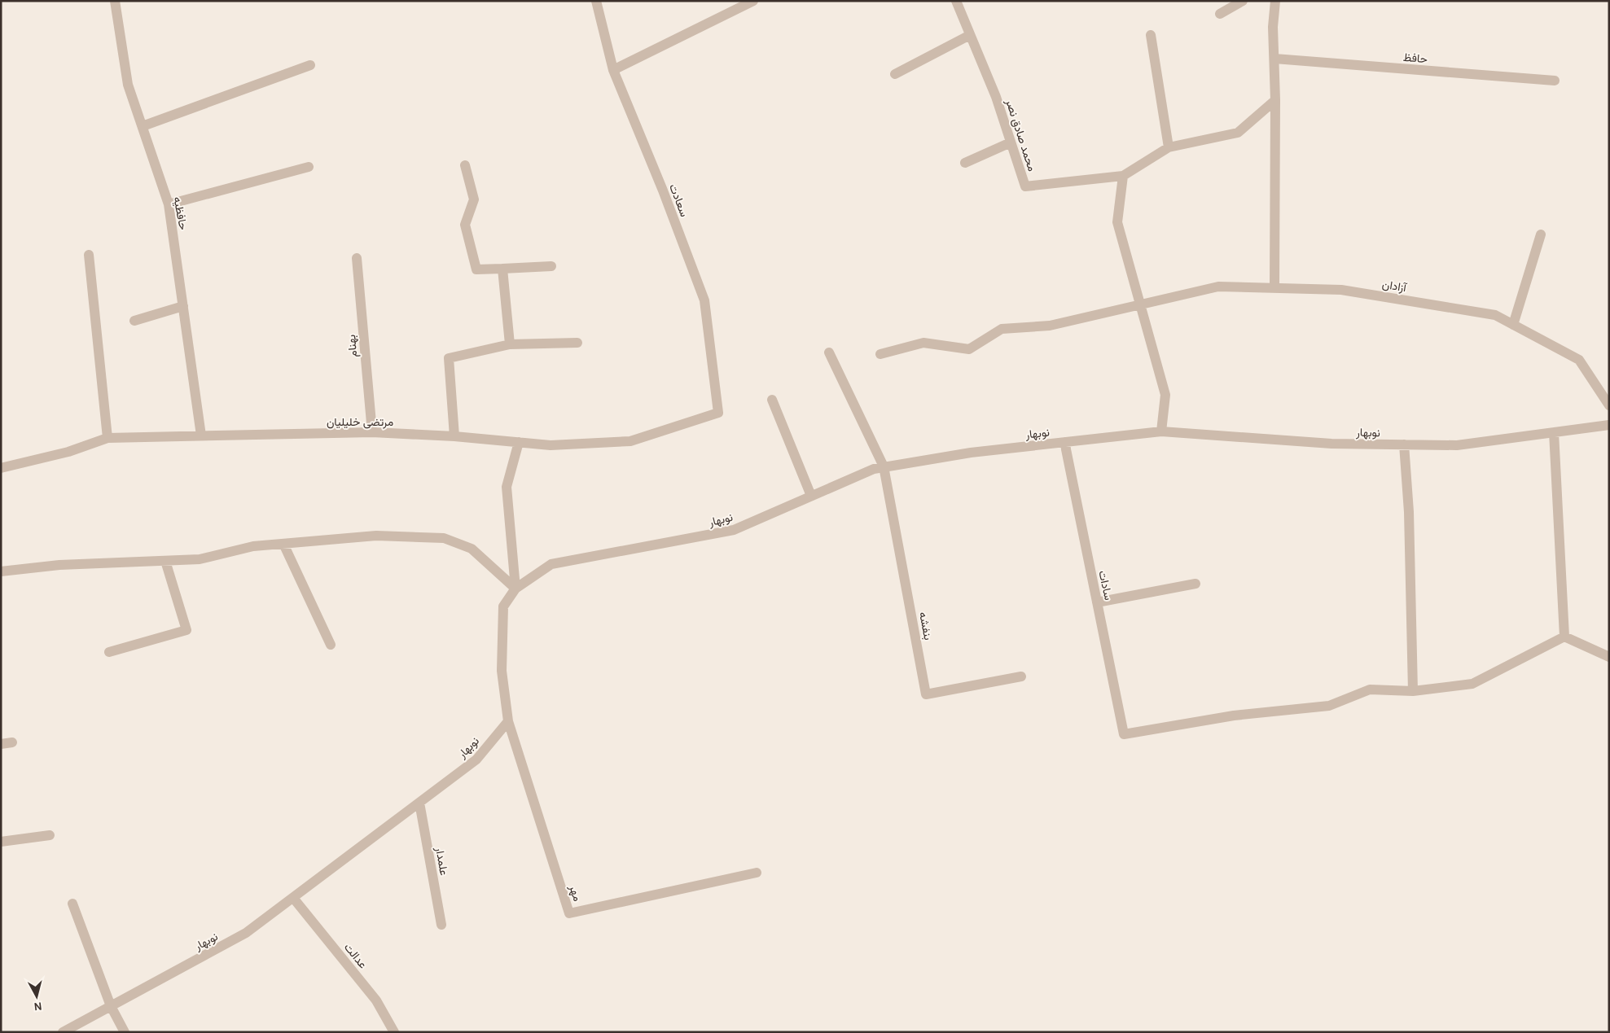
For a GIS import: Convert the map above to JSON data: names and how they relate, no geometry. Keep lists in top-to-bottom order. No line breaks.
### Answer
{"streets":{"street":["حافظ","محمد صادق نصر","سعادت","حافظیه","آزادان","بهنام","مرتضی خلیلیان","نوبهار","سادات","بنفشه","علمدار","مهر","عدالت"]},"crossings":[["سعادت","مرتضی خلیلیان"],["حافظیه","مرتضی خلیلیان"],["بهنام","مرتضی خلیلیان"],["نوبهار","سادات"],["نوبهار","بنفشه"],["نوبهار","علمدار"],["نوبهار","مهر"],["نوبهار","عدالت"]],"north":"bottom"}
